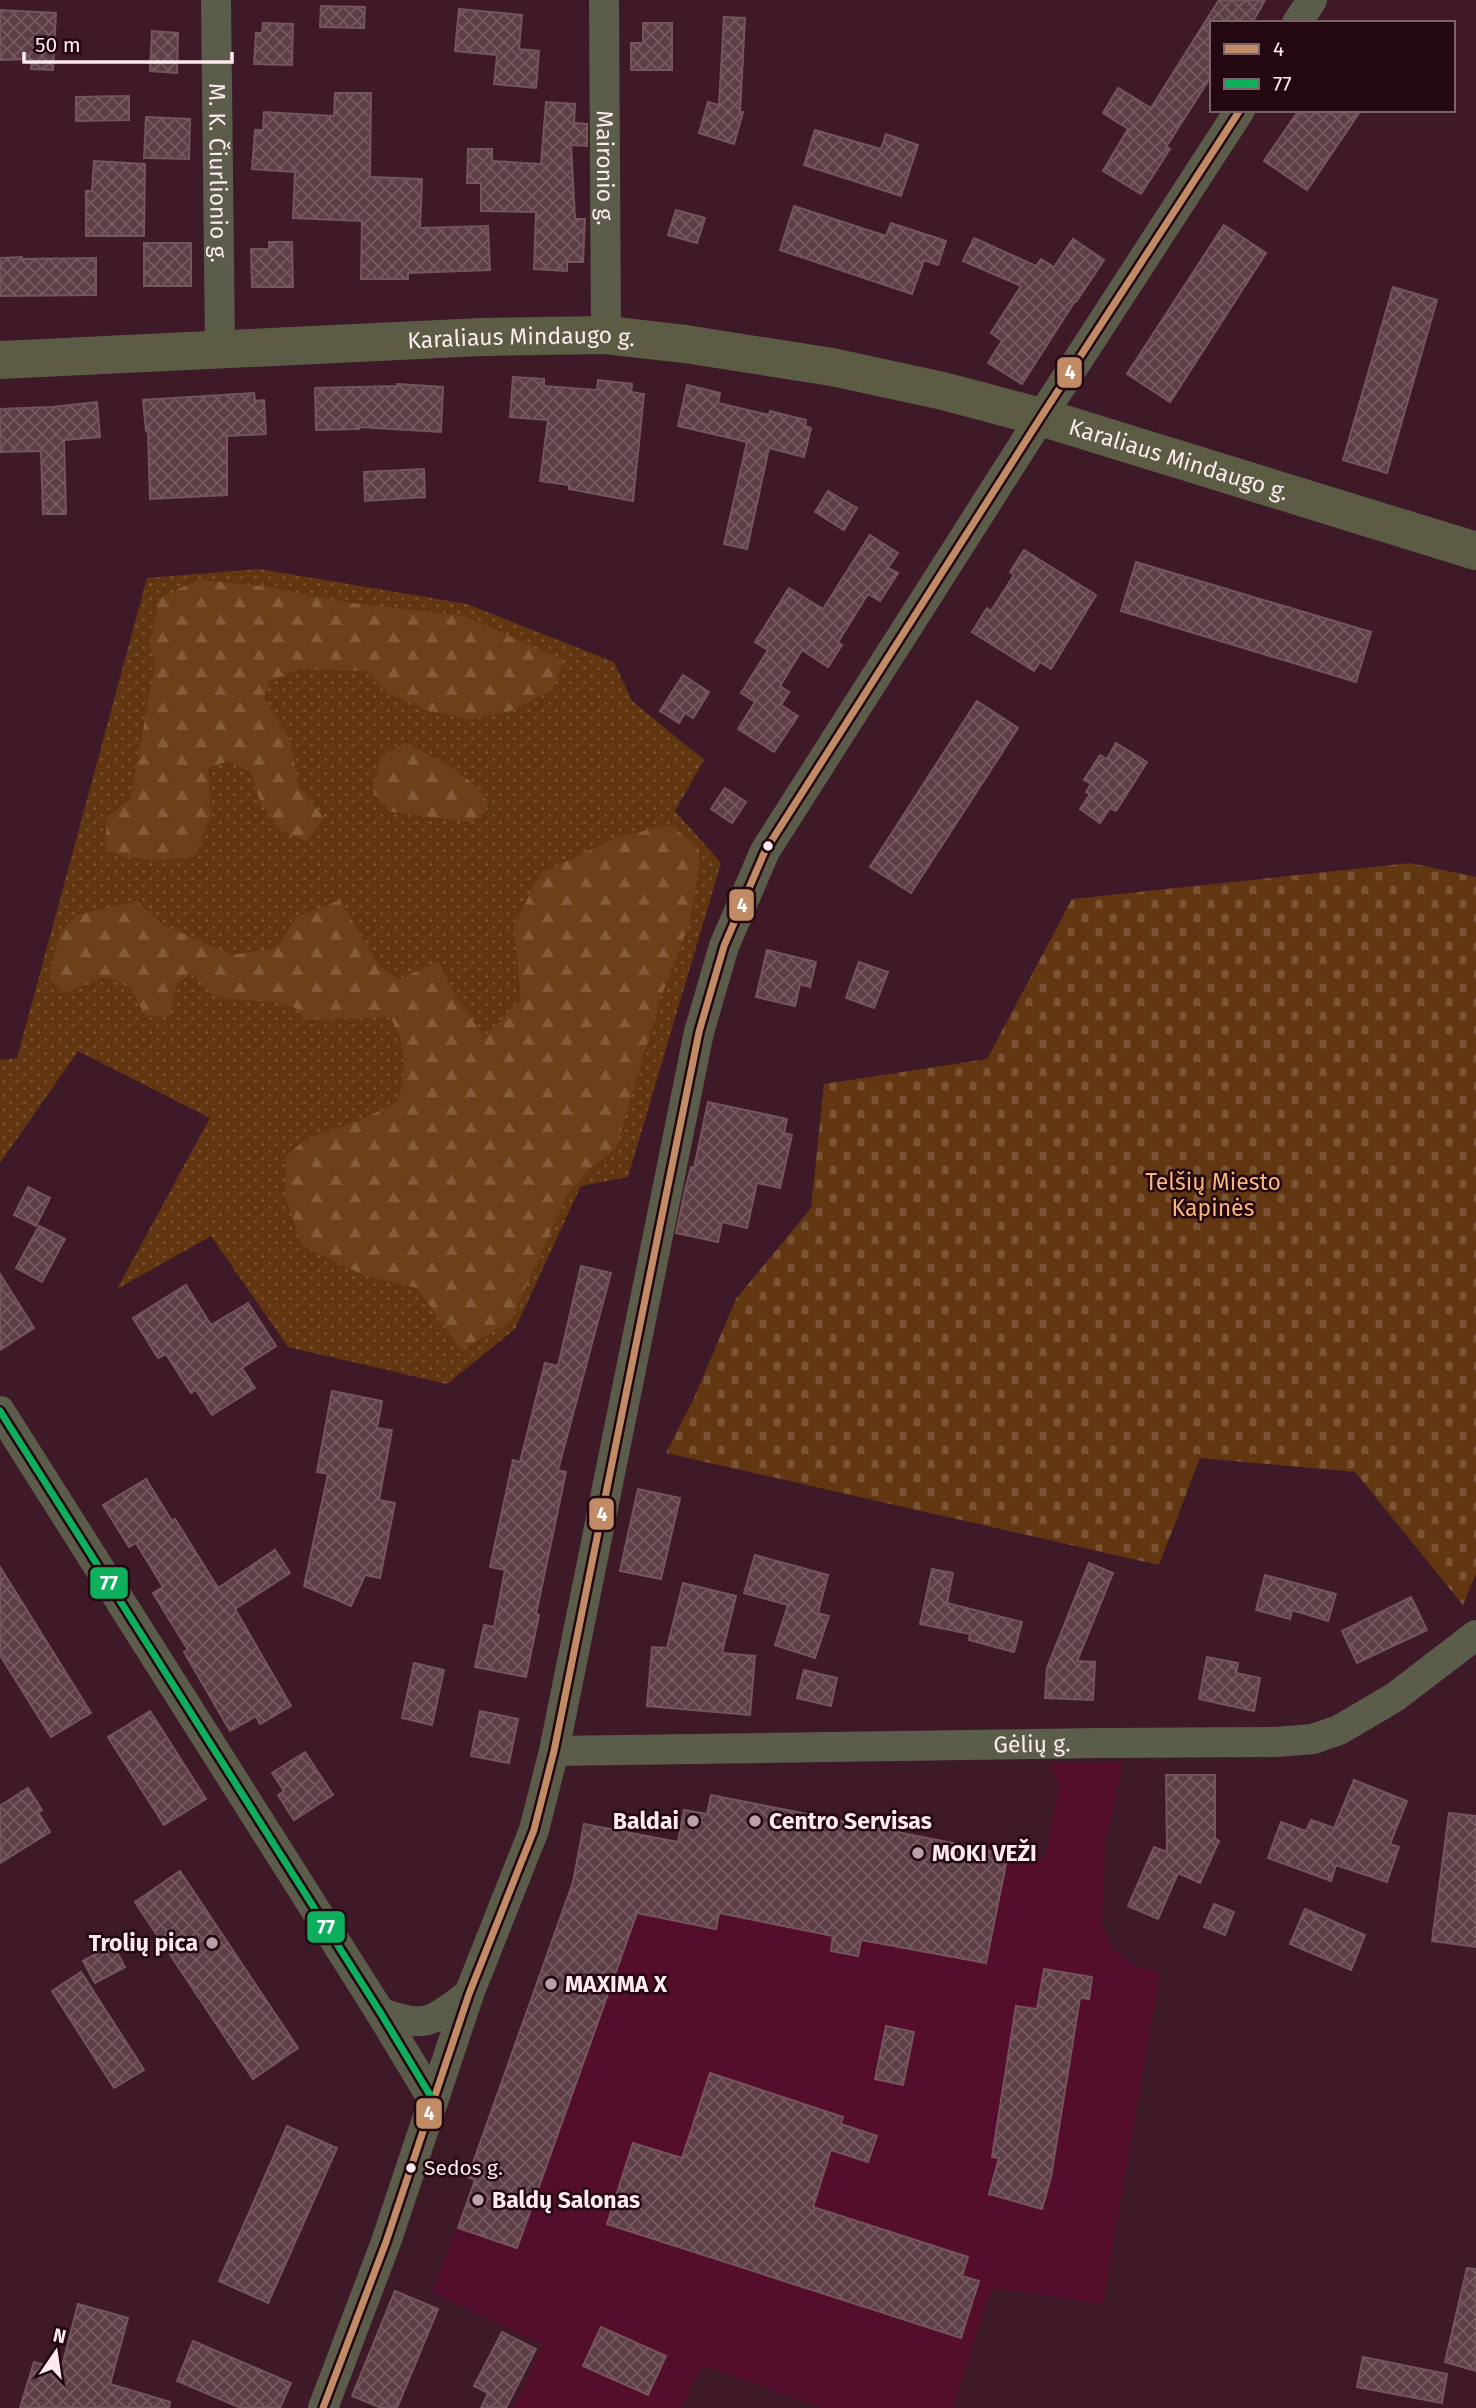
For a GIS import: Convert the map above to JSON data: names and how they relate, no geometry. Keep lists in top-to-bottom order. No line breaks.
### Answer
{"streets":{"main road":["Karaliaus Mindaugo g."],"street":["Maironio g.","M. K. Čiurlionio g.","Gėlių g."]},"crossings":[["Maironio g.","Karaliaus Mindaugo g."],["M. K. Čiurlionio g.","Karaliaus Mindaugo g."]],"parks":["Telšių Miesto Kapinės"],"places":["Baldai","Centro Servisas","MOKI VEŽI","Trolių pica","MAXIMA X","Sedos g.","Baldų Salonas"],"lines":["transit line 4","transit line 77"],"legend":["4","77"],"scale_bar":"50 m","north":"top"}
